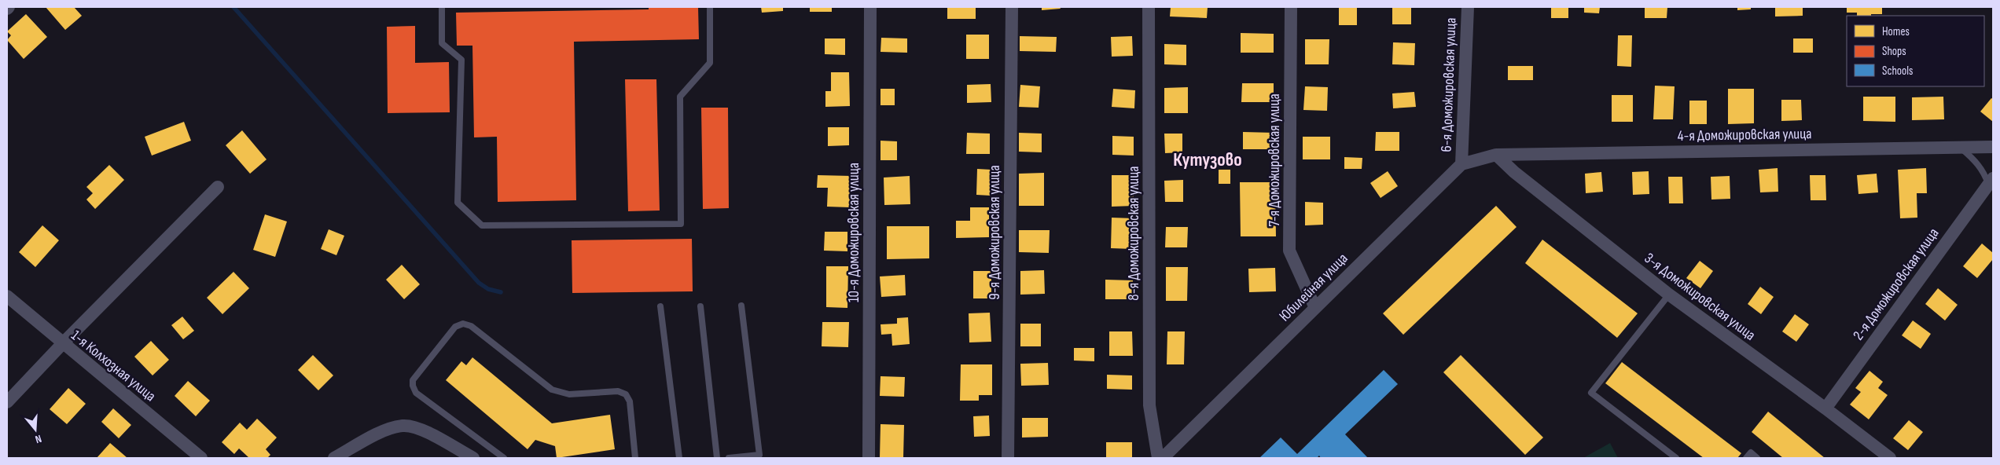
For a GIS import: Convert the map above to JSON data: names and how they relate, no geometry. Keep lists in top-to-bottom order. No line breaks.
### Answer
{"streets":{"street":["6-я Доможировская улица","4-я Доможировская улица","7-я Доможировская улица","10-я Доможировская улица","9-я Доможировская улица","8-я Доможировская улица","2-я Доможировская улица","Юбилейная улица","3-я Доможировская улица","1-я Колхозная улица"]},"crossings":[["6-я Доможировская улица","Юбилейная улица"],["4-я Доможировская улица","Юбилейная улица"],["4-я Доможировская улица","3-я Доможировская улица"],["7-я Доможировская улица","Юбилейная улица"],["2-я Доможировская улица","3-я Доможировская улица"],["Юбилейная улица","3-я Доможировская улица"]],"districts":["Кутузово"],"legend":["Homes","Shops","Schools"],"north":"bottom"}
